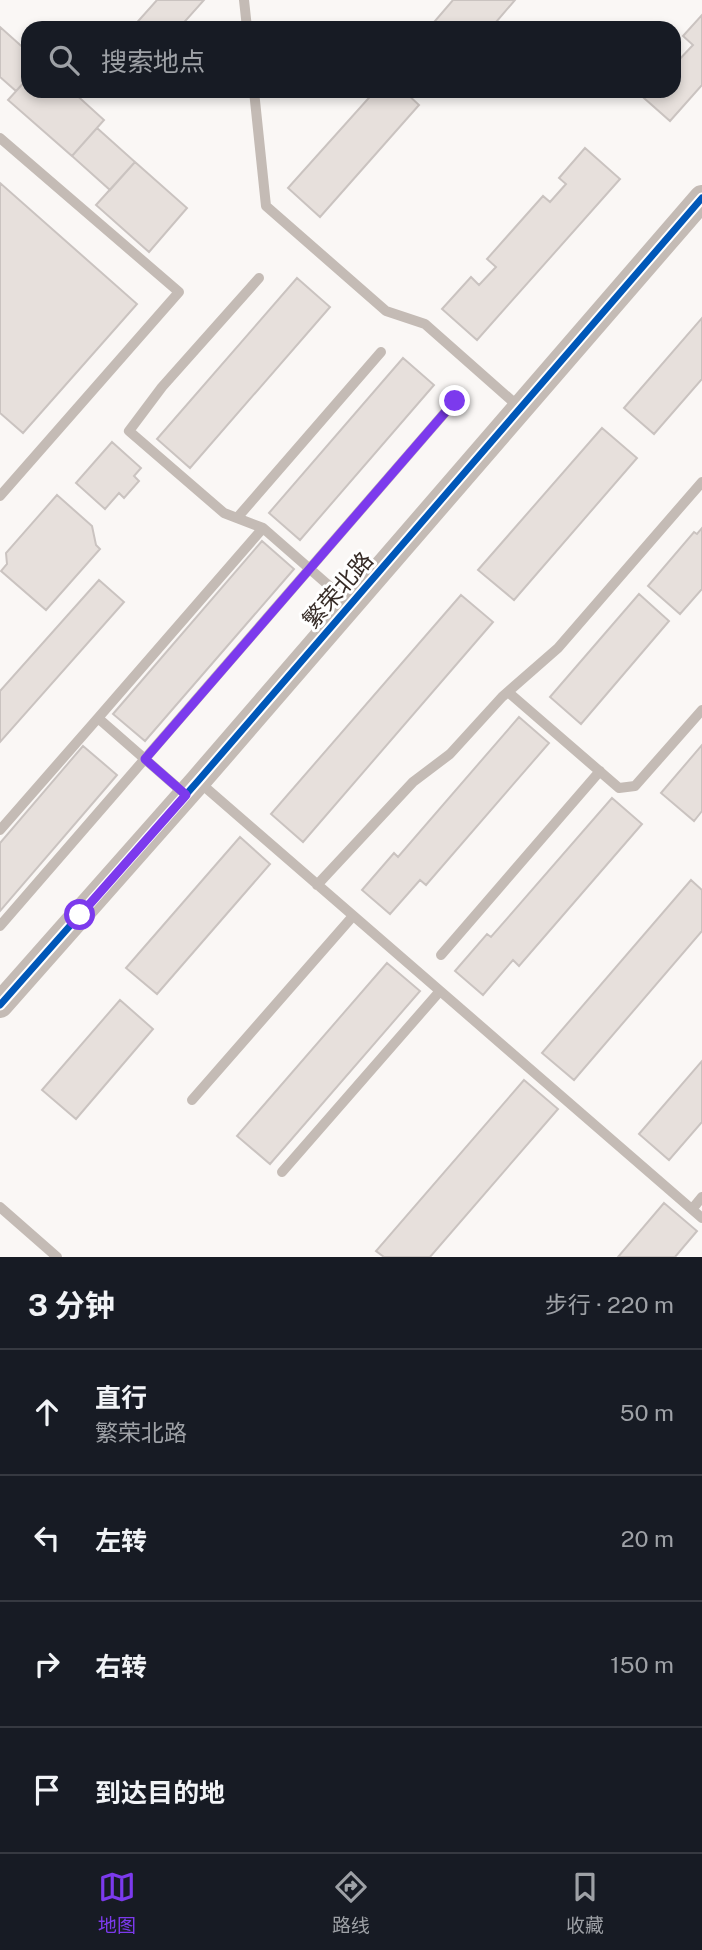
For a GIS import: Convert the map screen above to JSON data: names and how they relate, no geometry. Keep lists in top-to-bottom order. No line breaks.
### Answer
{"streets":{"street":["繁荣北路"]},"page":{"search":"搜索地点","heading":["3 分钟","步行 · 220 m"],"list":[["直行","繁荣北路","50 m"],["左转","20 m"],["右转","150 m"],"到达目的地"],"nav":["地图","路线","收藏"]}}
